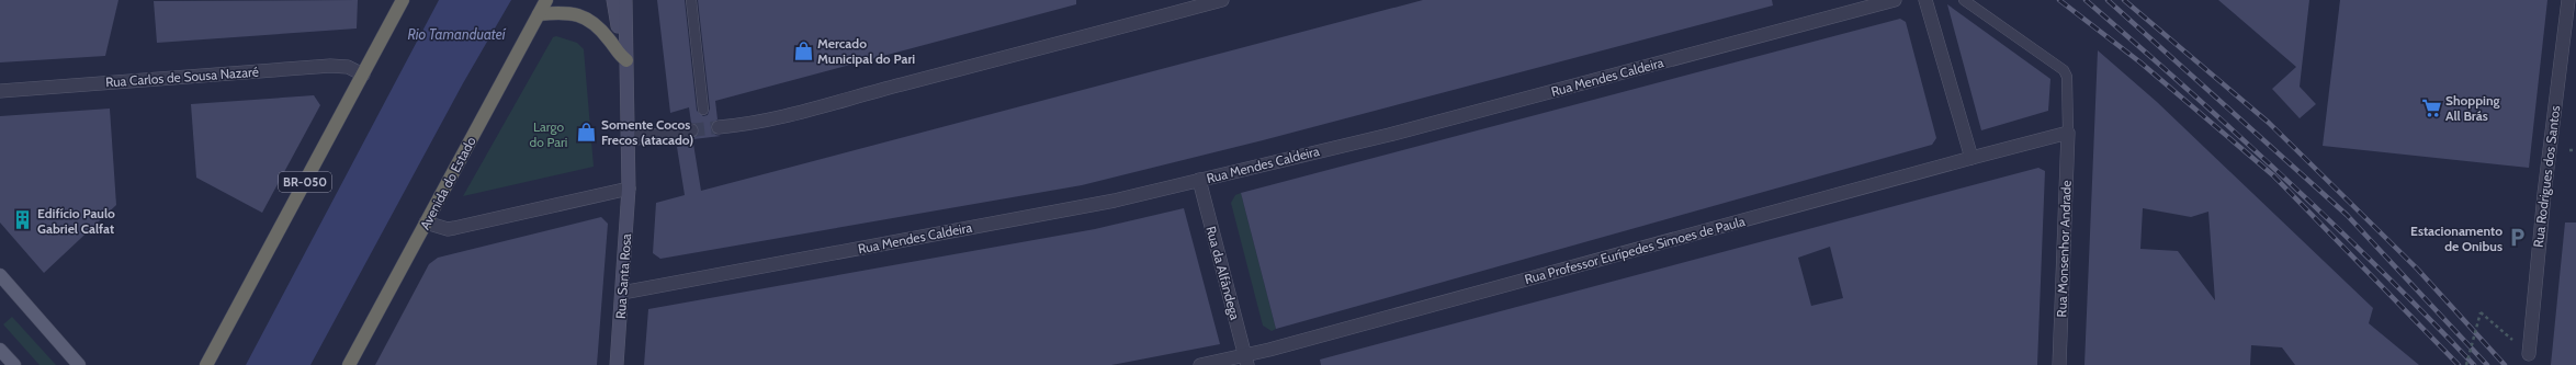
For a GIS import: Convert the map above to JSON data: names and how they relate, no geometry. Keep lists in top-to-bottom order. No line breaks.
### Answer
{"streets":{"highway":["BR-050","Avenida do Estado"],"main road":["Rua Santa Rosa"],"street":["Rua Carlos de Sousa Nazaré","Rua Mendes Caldeira","Rua Rodrigues dos Santos","Rua Monsenhor Andrade","Rua Professor Eurípedes Simoes de Paula","Rua da Alfândega"]},"crossings":[["Rua Carlos de Sousa Nazaré","BR-050"],["Rua Mendes Caldeira","Rua da Alfândega"],["Rua Mendes Caldeira","Rua Santa Rosa"],["Rua Monsenhor Andrade","Rua Professor Eurípedes Simoes de Paula"],["Rua Professor Eurípedes Simoes de Paula","Rua da Alfândega"]],"water":["Rio Tamanduateí"],"parks":["Largo do Pari"],"places":{"shop":["Mercado Municipal do Pari","Somente Cocos Frecos (atacado)"],"supermarket":["Shopping All Brás"],"building":["Edifício Paulo Gabriel Calfat"],"parking":["Estacionamento de Onibus"]}}
